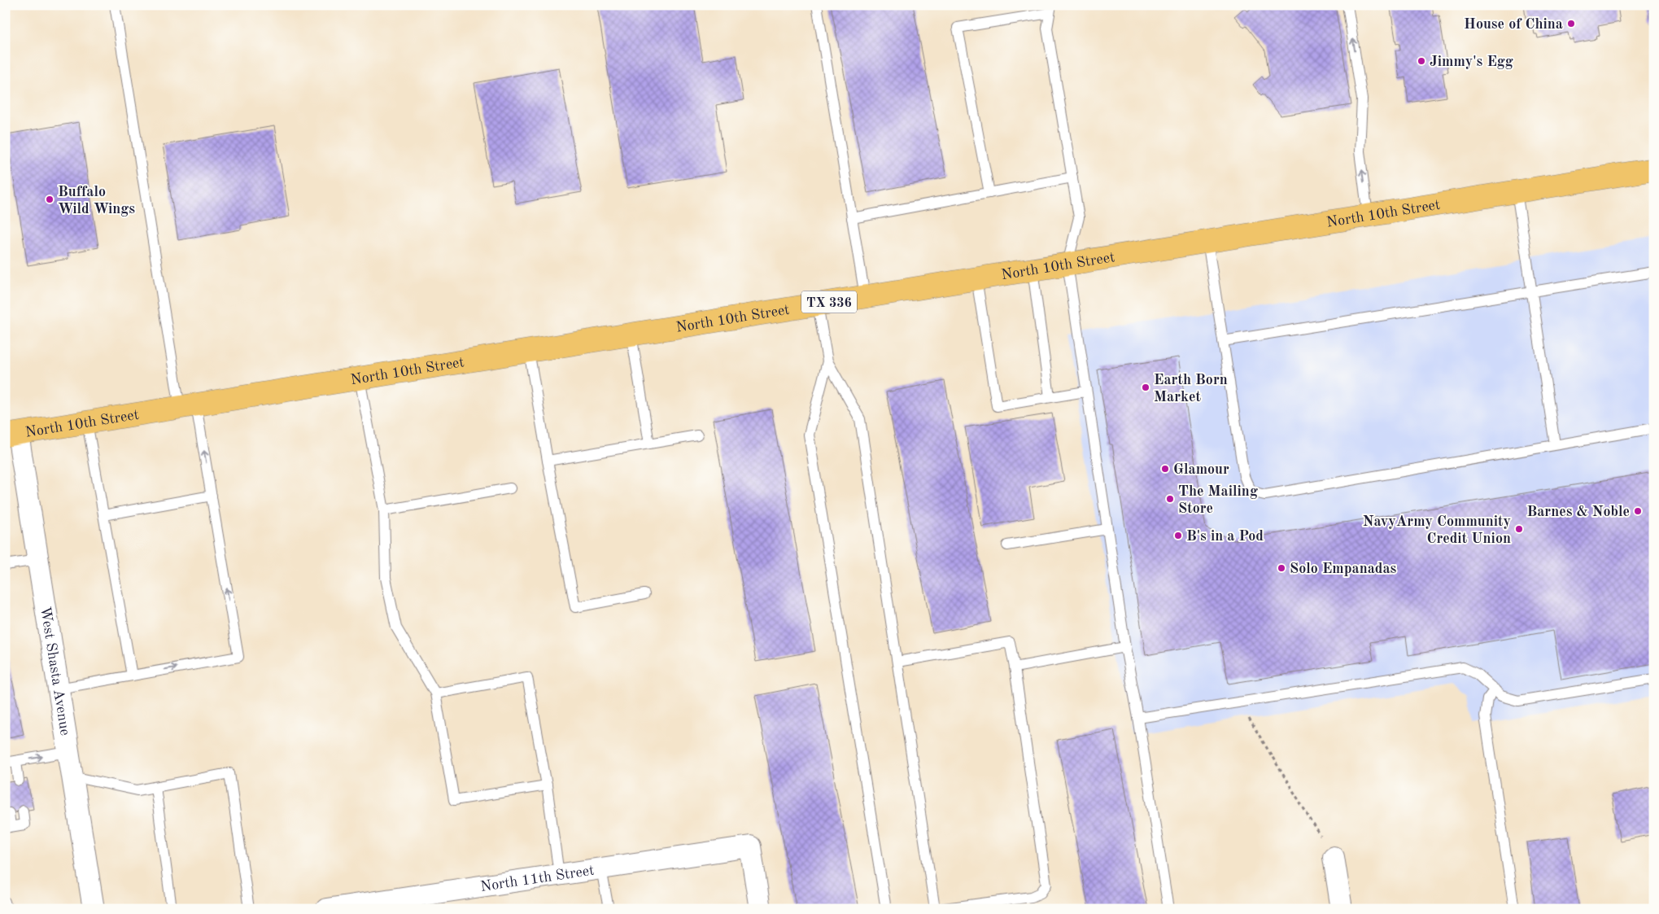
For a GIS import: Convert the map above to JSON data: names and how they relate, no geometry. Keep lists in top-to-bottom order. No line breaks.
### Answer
{"streets":{"main road":["North 10th Street","TX 336"],"street":["West Shasta Avenue","North 11th Street"]},"crossings":[["North 10th Street","West Shasta Avenue"]],"places":["House of China","Jimmy's Egg","Buffalo Wild Wings","Earth Born Market","Glamour","The Mailing Store","Barnes & Noble","NavyArmy Community Credit Union","B's in a Pod","Solo Empanadas"]}
